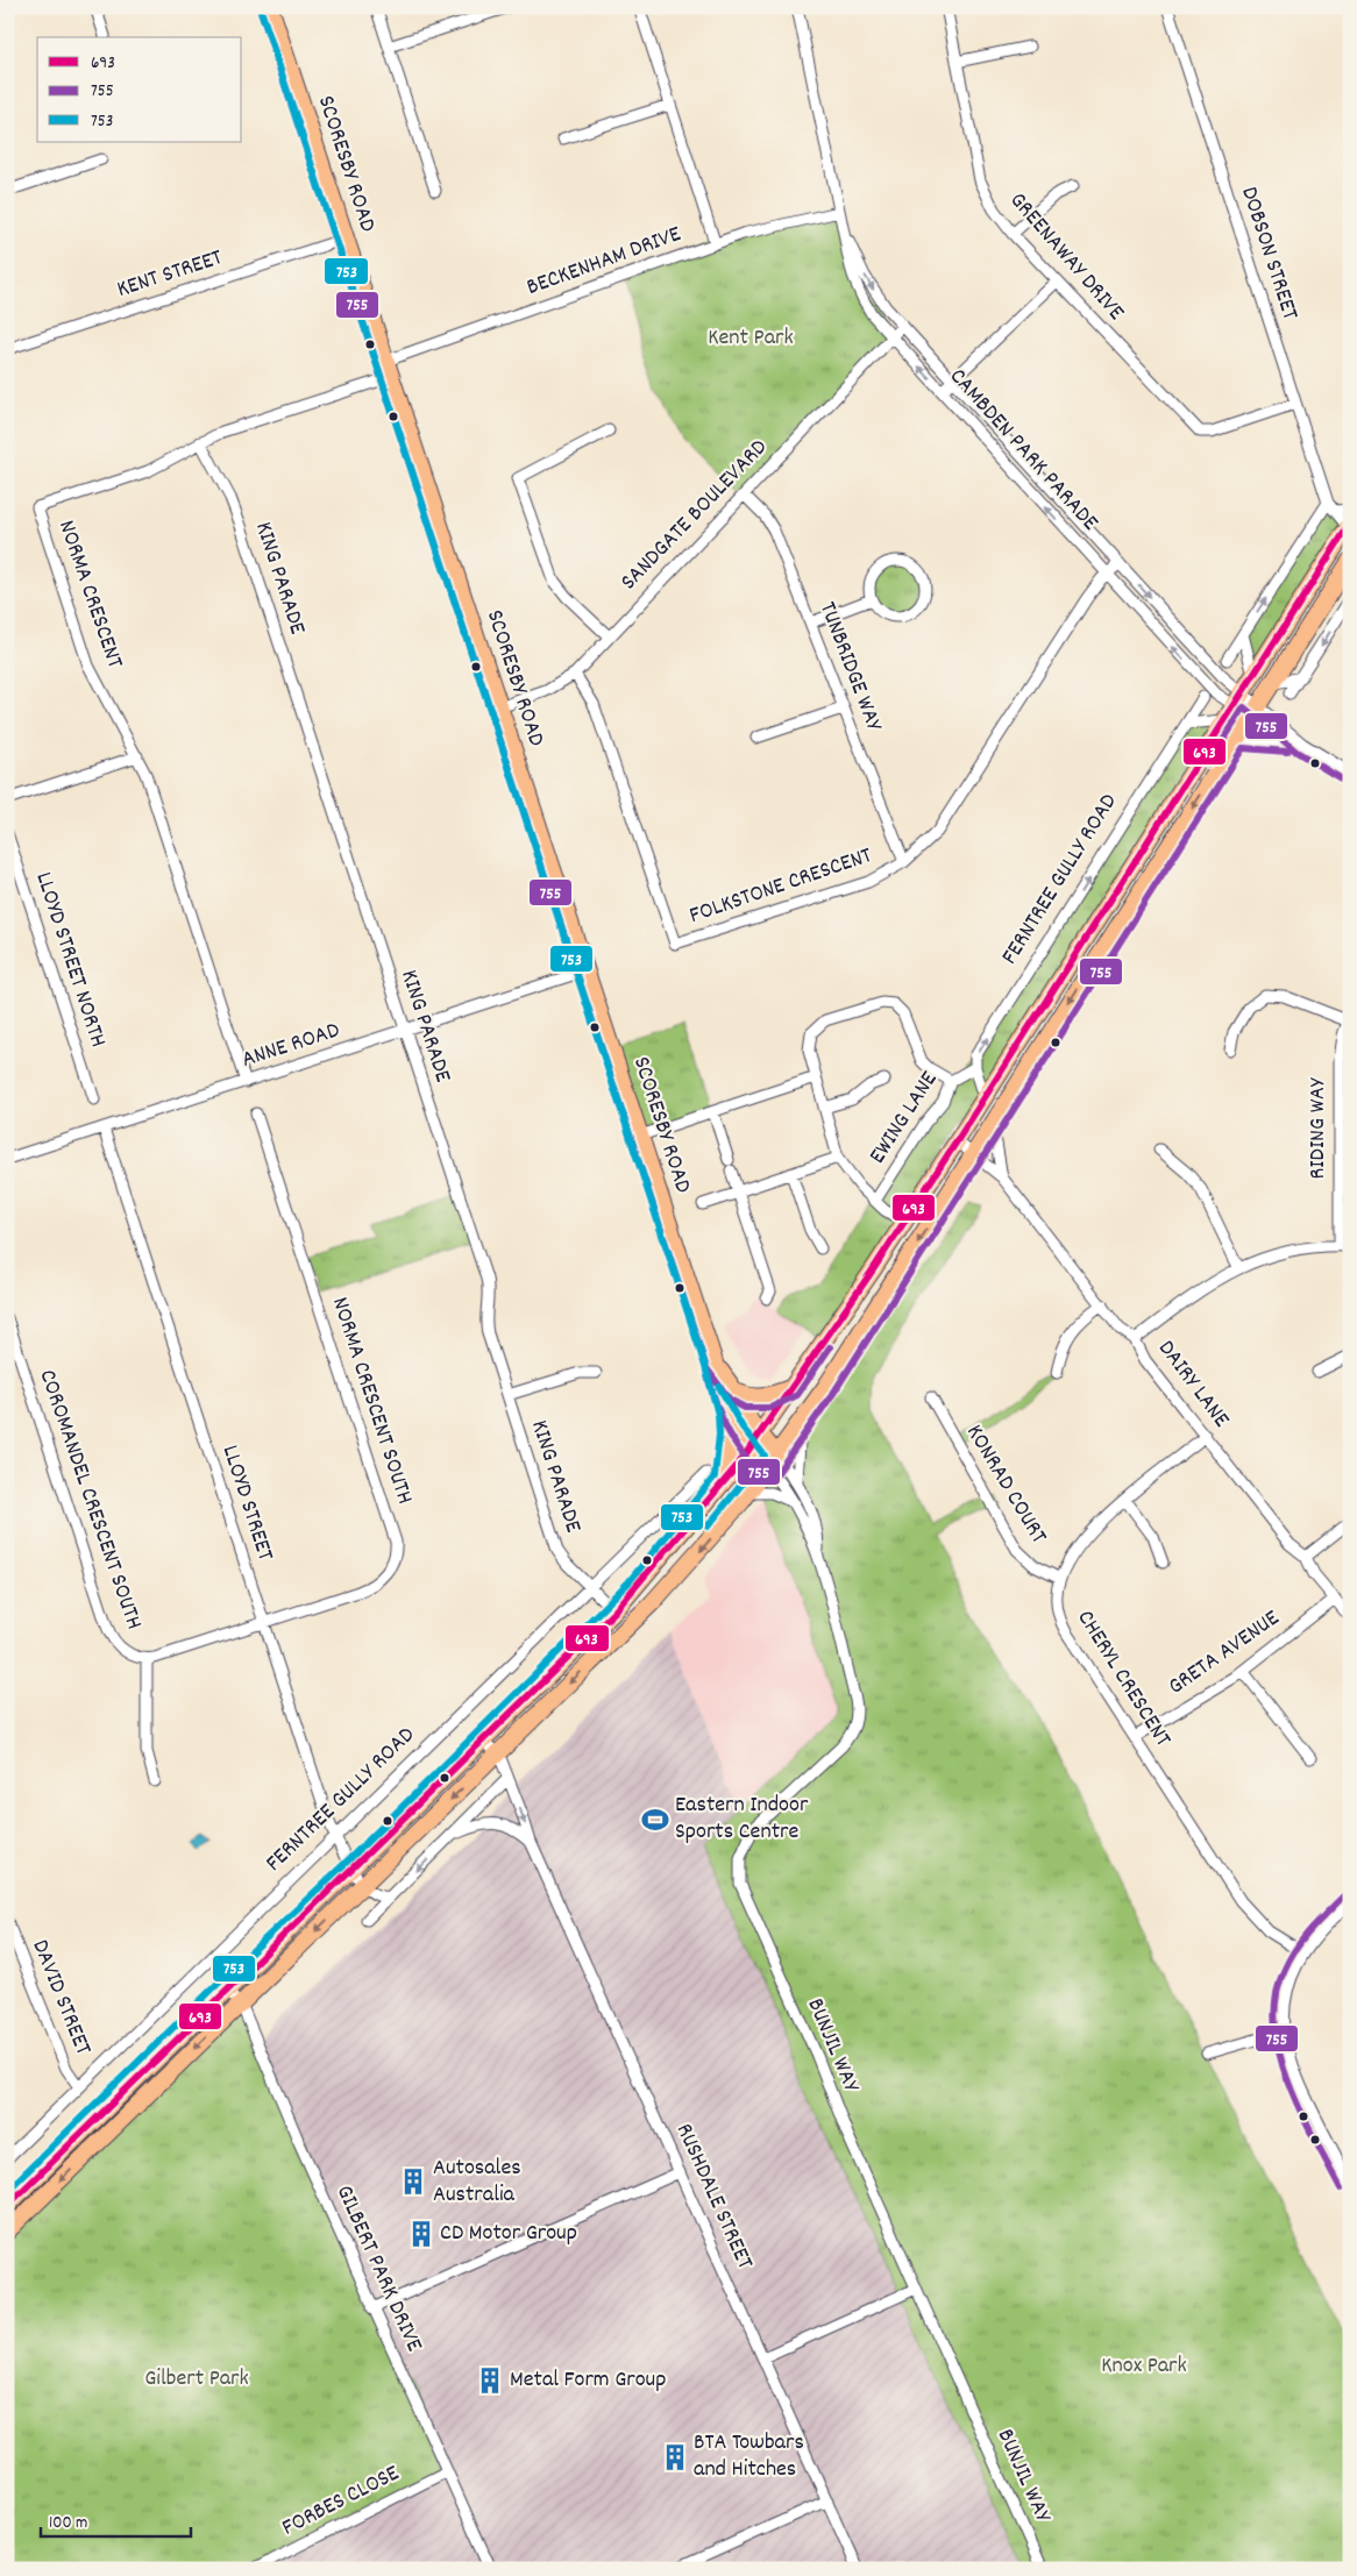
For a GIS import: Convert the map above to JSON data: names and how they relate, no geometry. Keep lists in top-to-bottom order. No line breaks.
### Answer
{"streets":{"main road":["SCORESBY ROAD"],"street":["DOBSON STREET","GREENAWAY DRIVE","BECKENHAM DRIVE","KENT STREET","CAMBDEN PARK PARADE","SANDGATE BOULEVARD","KING PARADE","NORMA CRESCENT","TUNBRIDGE WAY","FERNTREE GULLY ROAD","FOLKSTONE CRESCENT","LLOYD STREET NORTH","ANNE ROAD","EWING LANE","RIDING WAY","DAIRY LANE","NORMA CRESCENT SOUTH","KONRAD COURT","COROMANDEL CRESCENT SOUTH","LLOYD STREET","GRETA AVENUE","CHERYL CRESCENT","DAVID STREET","BUNJIL WAY","RUSHDALE STREET","GILBERT PARK DRIVE","FORBES CLOSE"]},"crossings":[["SCORESBY ROAD","BECKENHAM DRIVE"],["SCORESBY ROAD","KENT STREET"],["SCORESBY ROAD","SANDGATE BOULEVARD"],["SCORESBY ROAD","NORMA CRESCENT"],["SCORESBY ROAD","ANNE ROAD"],["SCORESBY ROAD","BUNJIL WAY"],["DOBSON STREET","GREENAWAY DRIVE"],["BECKENHAM DRIVE","CAMBDEN PARK PARADE"],["CAMBDEN PARK PARADE","SANDGATE BOULEVARD"],["CAMBDEN PARK PARADE","FOLKSTONE CRESCENT"],["SANDGATE BOULEVARD","TUNBRIDGE WAY"],["SANDGATE BOULEVARD","FOLKSTONE CRESCENT"],["KING PARADE","NORMA CRESCENT"],["KING PARADE","FERNTREE GULLY ROAD"],["KING PARADE","ANNE ROAD"],["NORMA CRESCENT","ANNE ROAD"],["TUNBRIDGE WAY","FOLKSTONE CRESCENT"],["FERNTREE GULLY ROAD","EWING LANE"],["FERNTREE GULLY ROAD","LLOYD STREET"],["FERNTREE GULLY ROAD","DAVID STREET"],["ANNE ROAD","LLOYD STREET"],["DAIRY LANE","GRETA AVENUE"],["DAIRY LANE","CHERYL CRESCENT"],["NORMA CRESCENT SOUTH","COROMANDEL CRESCENT SOUTH"],["NORMA CRESCENT SOUTH","LLOYD STREET"],["KONRAD COURT","CHERYL CRESCENT"],["COROMANDEL CRESCENT SOUTH","LLOYD STREET"],["GRETA AVENUE","CHERYL CRESCENT"],["GILBERT PARK DRIVE","FORBES CLOSE"]],"parks":["Kent Park","Knox Park","Gilbert Park"],"places":{"sports":["Eastern Indoor Sports Centre"],"building":["Autosales Australia","CD Motor Group","Metal Form Group","BTA Towbars and Hitches"]},"lines":["transit line 755","transit line 753","transit line 693"],"legend":["693","755","753"],"scale_bar":"100 m"}
